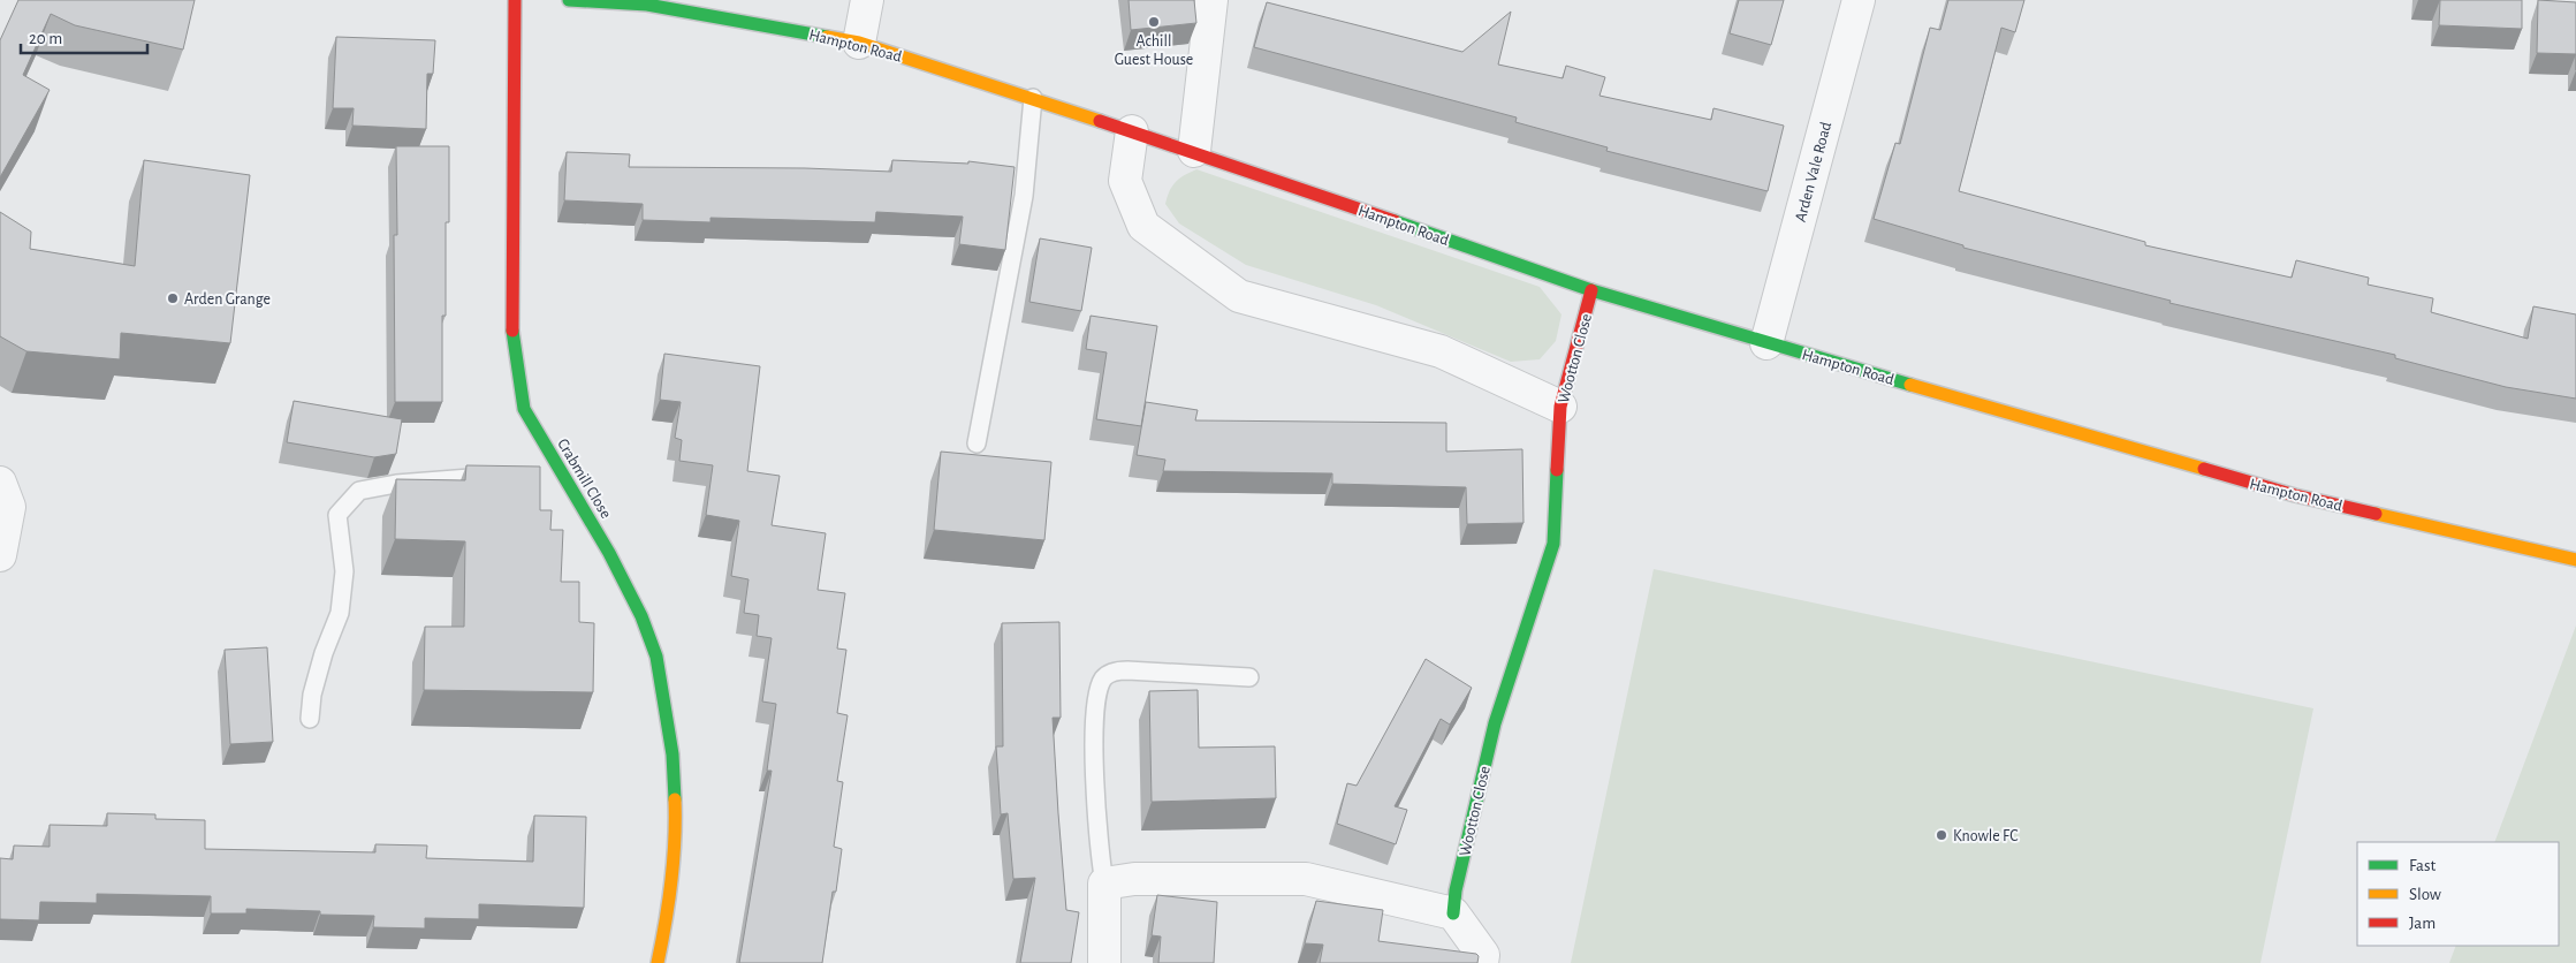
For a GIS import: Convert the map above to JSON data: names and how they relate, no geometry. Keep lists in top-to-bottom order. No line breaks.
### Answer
{"streets":{"street":["Hampton Road","Arden Vale Road","Wootton Close","Crabmill Close"]},"crossings":[["Hampton Road","Arden Vale Road"],["Hampton Road","Wootton Close"]],"places":["Achill Guest House","Arden Grange","Knowle FC"],"legend":["Fast","Slow","Jam"],"scale_bar":"20 m"}
